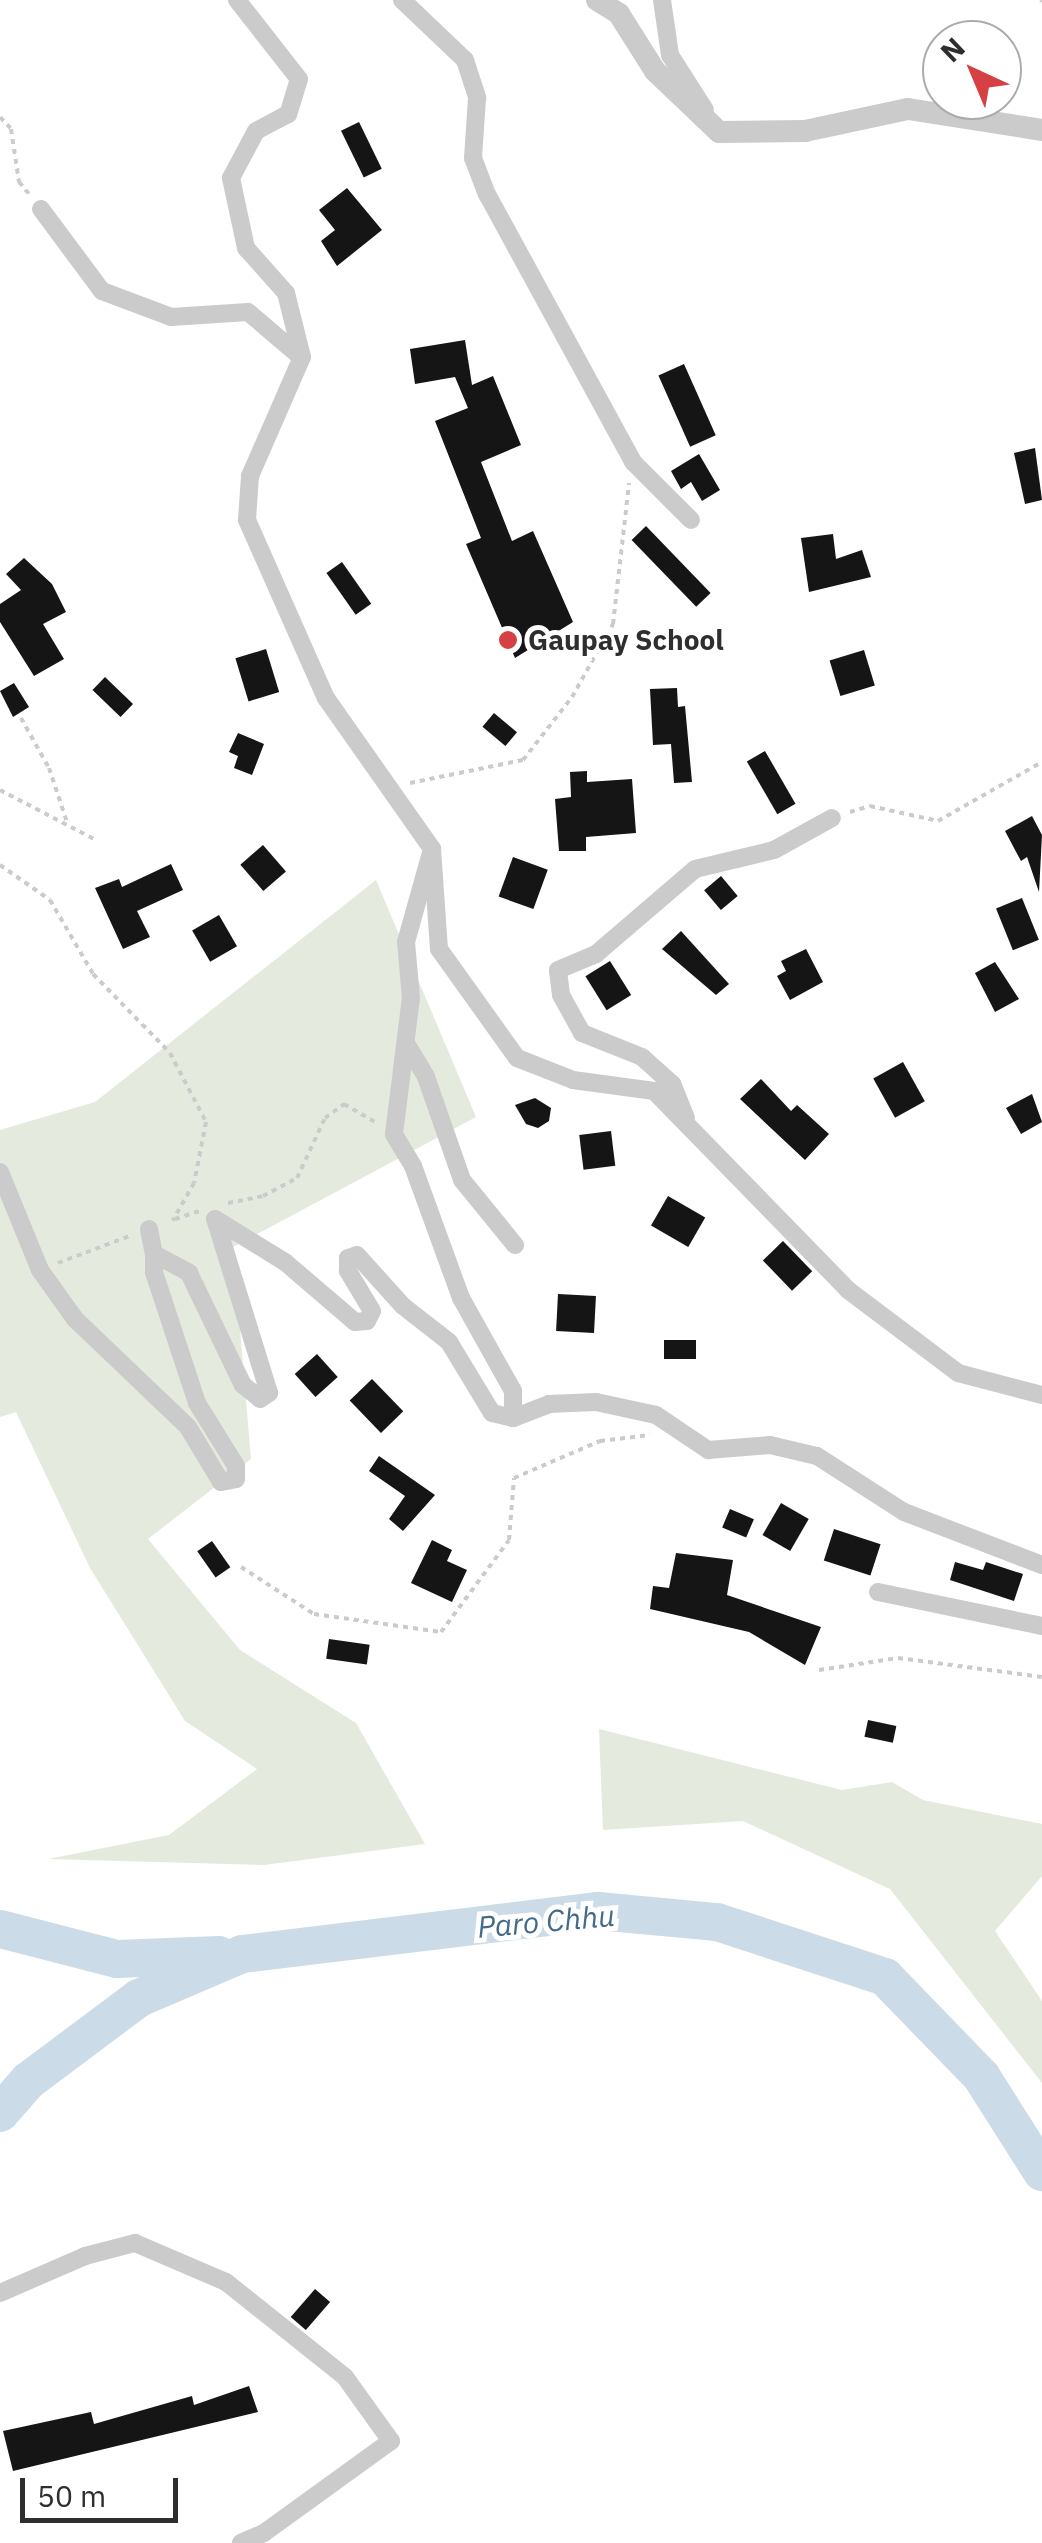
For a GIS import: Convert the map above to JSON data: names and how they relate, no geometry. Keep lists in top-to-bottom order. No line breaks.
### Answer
{"water":["Paro Chhu"],"places":["Gaupay School"],"scale_bar":"50 m","north":"top left"}
